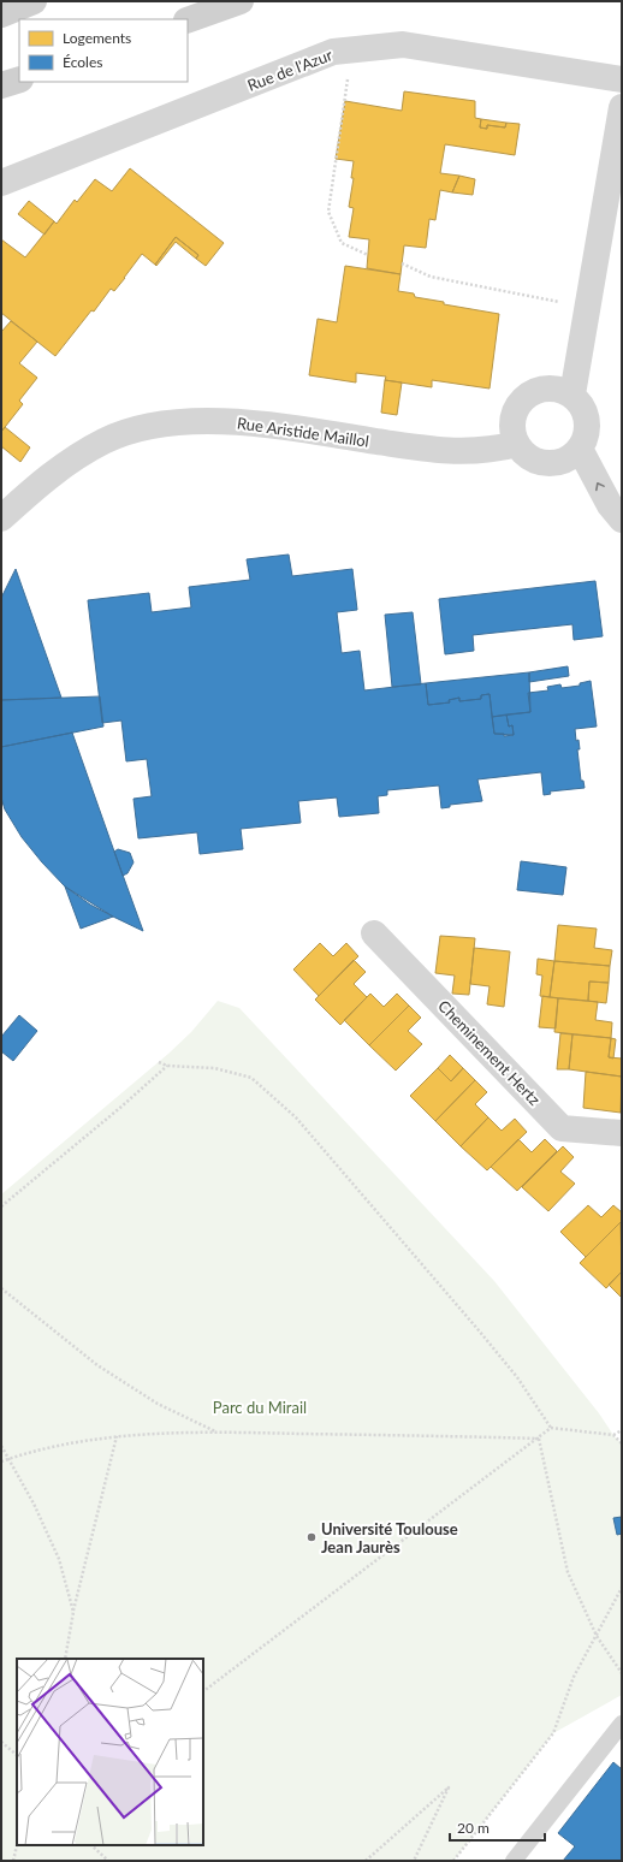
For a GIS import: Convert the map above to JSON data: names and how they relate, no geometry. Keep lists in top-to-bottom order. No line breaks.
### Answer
{"streets":{"street":["Rue de l'Azur","Rue Aristide Maillol","Cheminement Hertz"]},"parks":["Parc du Mirail"],"places":["Université Toulouse Jean Jaurès"],"legend":["Logements","Écoles"],"scale_bar":"20 m"}
